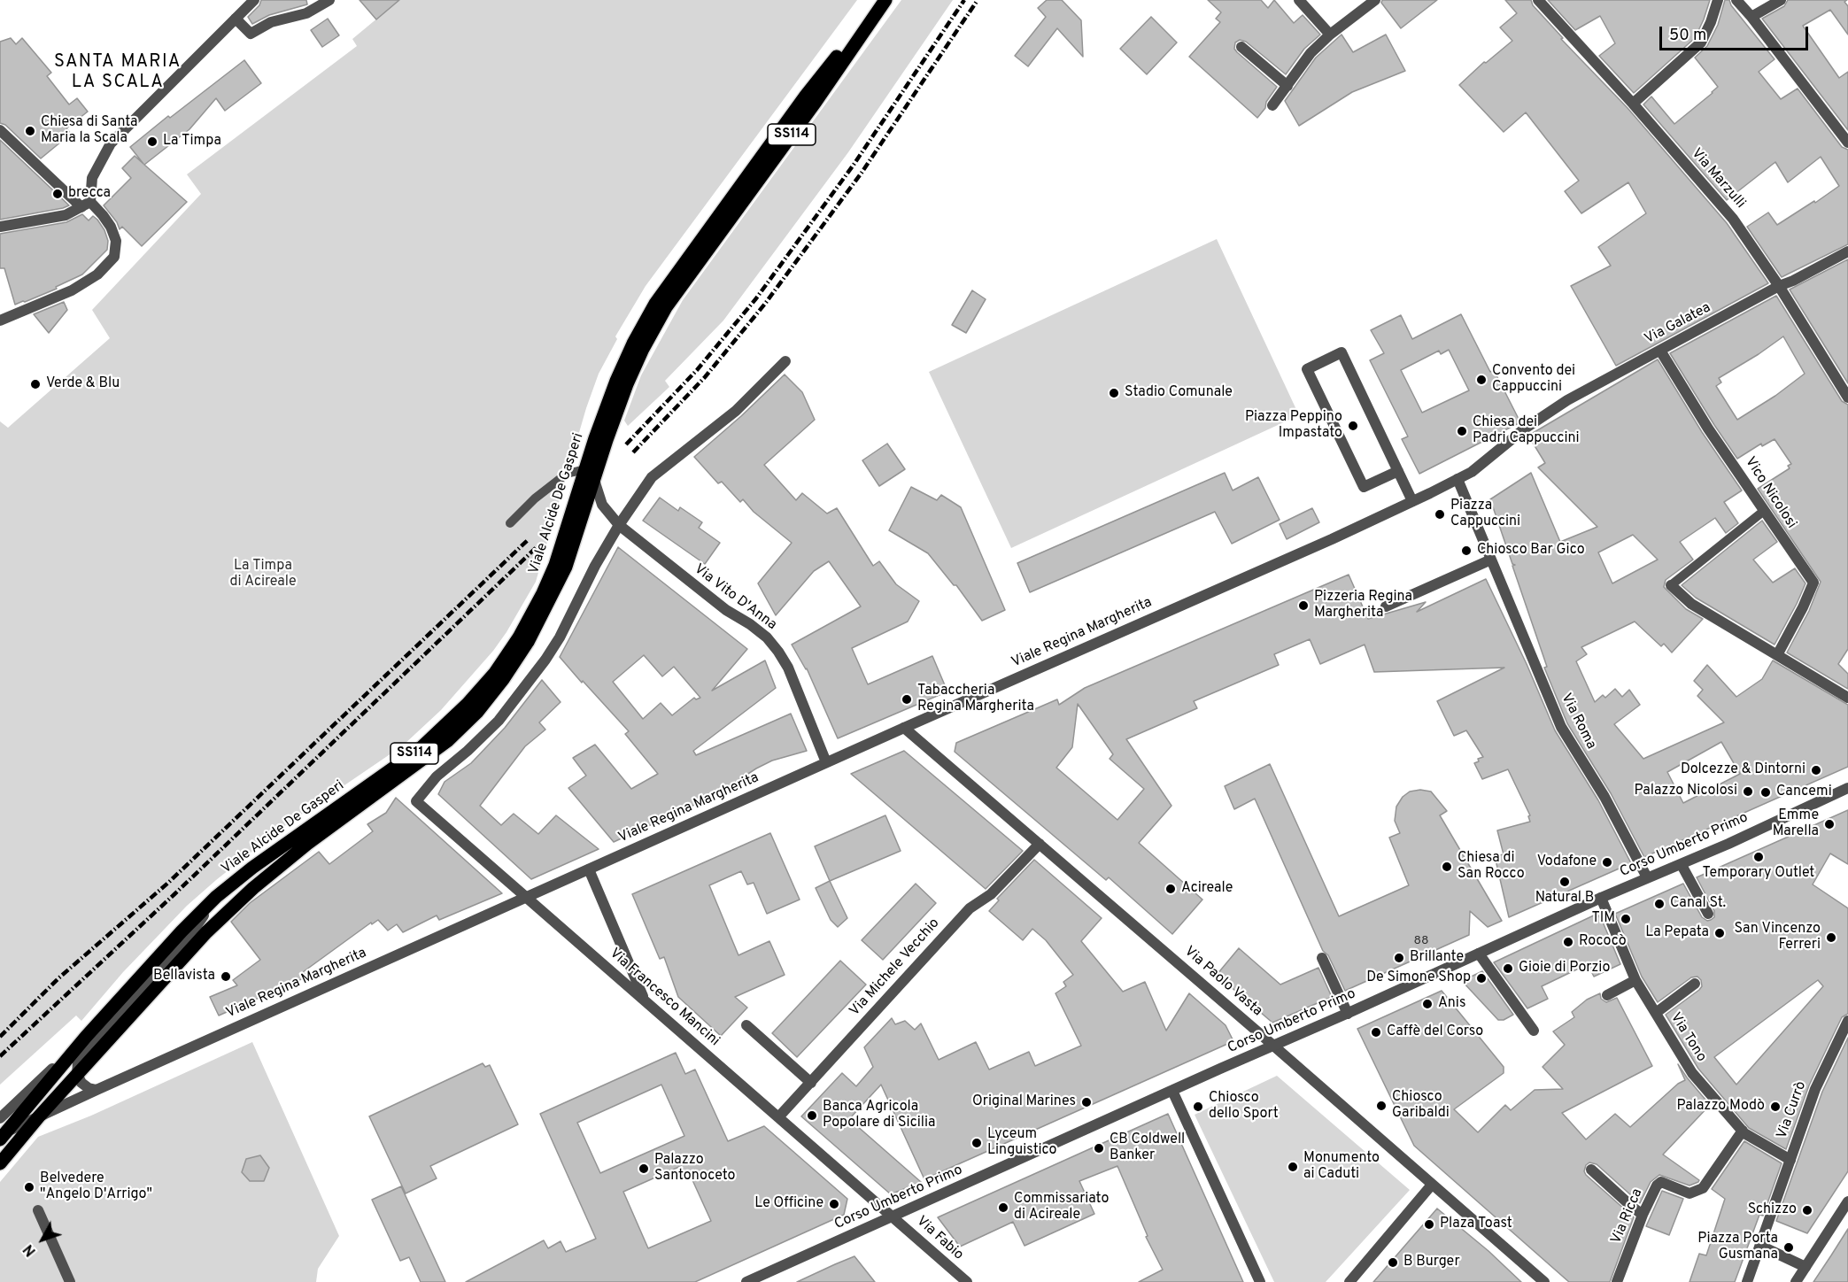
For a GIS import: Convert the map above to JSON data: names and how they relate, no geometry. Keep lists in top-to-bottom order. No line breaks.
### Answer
{"streets":{"main road":["SS114","Viale Alcide De Gasperi"],"street":["Via Marzulli","Via Galatea","Vico Nicolosi","Via Vito D'Anna","Viale Regina Margherita","Via Roma","Corso Umberto Primo","Via Michele Vecchio","Via Paolo Vasta","Via Francesco Mancini","Via Tono","Via Currò","Via Ricca","Via Fabio"]},"crossings":[["SS114","Viale Alcide De Gasperi"],["SS114","Viale Regina Margherita"],["Via Marzulli","Via Galatea"],["Via Galatea","Vico Nicolosi"],["Via Galatea","Viale Regina Margherita"],["Via Galatea","Via Roma"],["Viale Alcide De Gasperi","Via Vito D'Anna"],["Viale Alcide De Gasperi","Viale Regina Margherita"],["Via Vito D'Anna","Viale Regina Margherita"],["Via Vito D'Anna","Via Francesco Mancini"],["Viale Regina Margherita","Via Roma"],["Viale Regina Margherita","Via Paolo Vasta"],["Viale Regina Margherita","Via Francesco Mancini"],["Via Roma","Corso Umberto Primo"],["Corso Umberto Primo","Via Paolo Vasta"],["Corso Umberto Primo","Via Francesco Mancini"],["Corso Umberto Primo","Via Tono"],["Corso Umberto Primo","Via Fabio"],["Via Michele Vecchio","Via Paolo Vasta"],["Via Michele Vecchio","Via Francesco Mancini"],["Via Francesco Mancini","Via Fabio"],["Via Tono","Via Currò"],["Via Tono","Via Ricca"]],"districts":["SANTA MARIA LA SCALA"],"parks":["La Timpa di Acireale"],"places":["Chiesa di Santa Maria la Scala","La Timpa","brecca","Convento dei Cappuccini","Verde & Blu","Stadio Comunale","Piazza Peppino Impastato","Chiesa dei Padri Cappuccini","Piazza Cappuccini","Chiosco Bar Gico","Pizzeria Regina Margherita","Tabaccheria Regina Margherita","Dolcezze & Dintorni","Palazzo Nicolosi","Cancemi","Emme Marella","Temporary Outlet","Vodafone","Chiesa di San Rocco","Natural B","Acireale","Canal St.","TIM","La Pepata","San Vincenzo Ferreri","Rococò","Brillante","Gioie di Porzio","Bellavista","De Simone Shop","Anis","Caffè del Corso","Original Marines","Chiosco Garibaldi","Chiosco dello Sport","Palazzo Modò","Banca Agricola Popolare di Sicilia","Lyceum Linguistico","CB Coldwell Banker","Monumento ai Caduti","Palazzo Santonoceto","Belvedere \"Angelo D'Arrigo\"","Le Officine","Commissariato di Acireale","Schizzo","Plaza Toast","Piazza Porta Gusmana","B Burger"],"house_numbers":["88"],"scale_bar":"50 m","north":"bottom left"}
